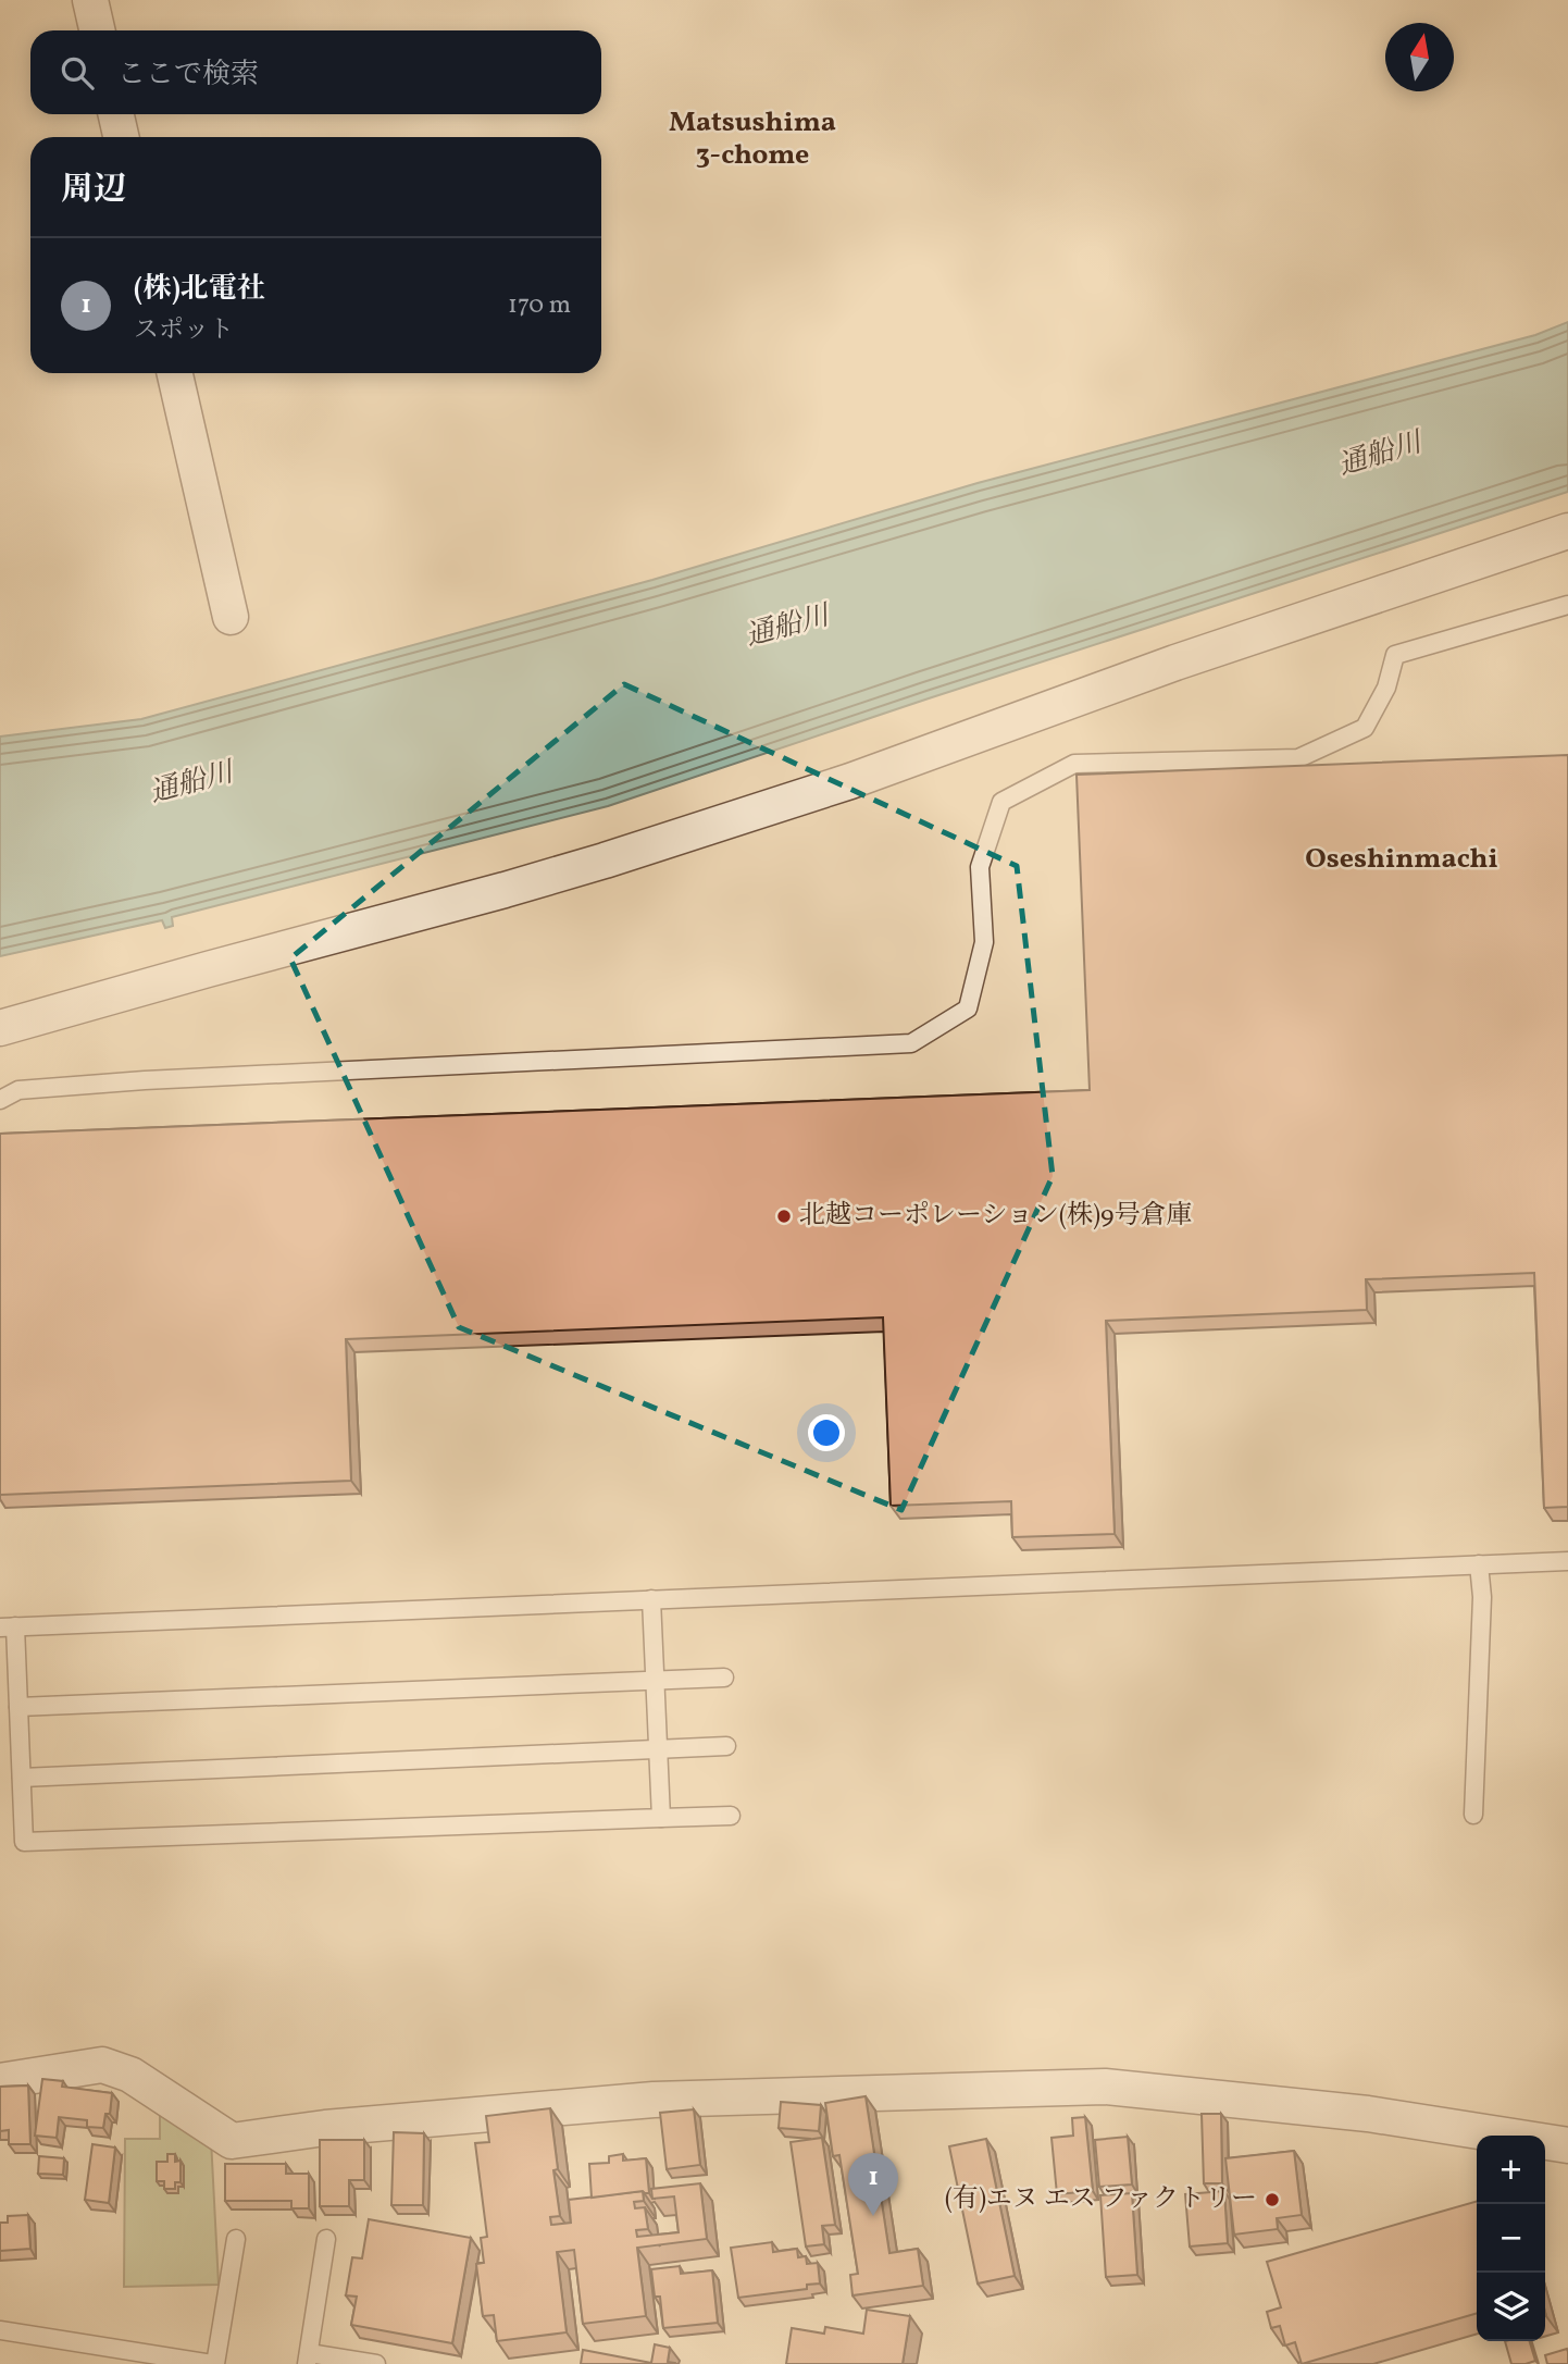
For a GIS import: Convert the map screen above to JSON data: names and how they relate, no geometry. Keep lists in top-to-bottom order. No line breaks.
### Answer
{"districts":["Matsushima 3-chome","Oseshinmachi"],"water":["通船川"],"places":["北越コーポレーション(株)9号倉庫","(有)エヌ エス ファクトリー"],"north":"top","page":{"search":"ここで検索","heading":"周辺","list":[{"mark":"1","name":"(株)北電社","note":"スポット","value":"170 m"}],"map_buttons":["+","−"],"pins":"1"}}
